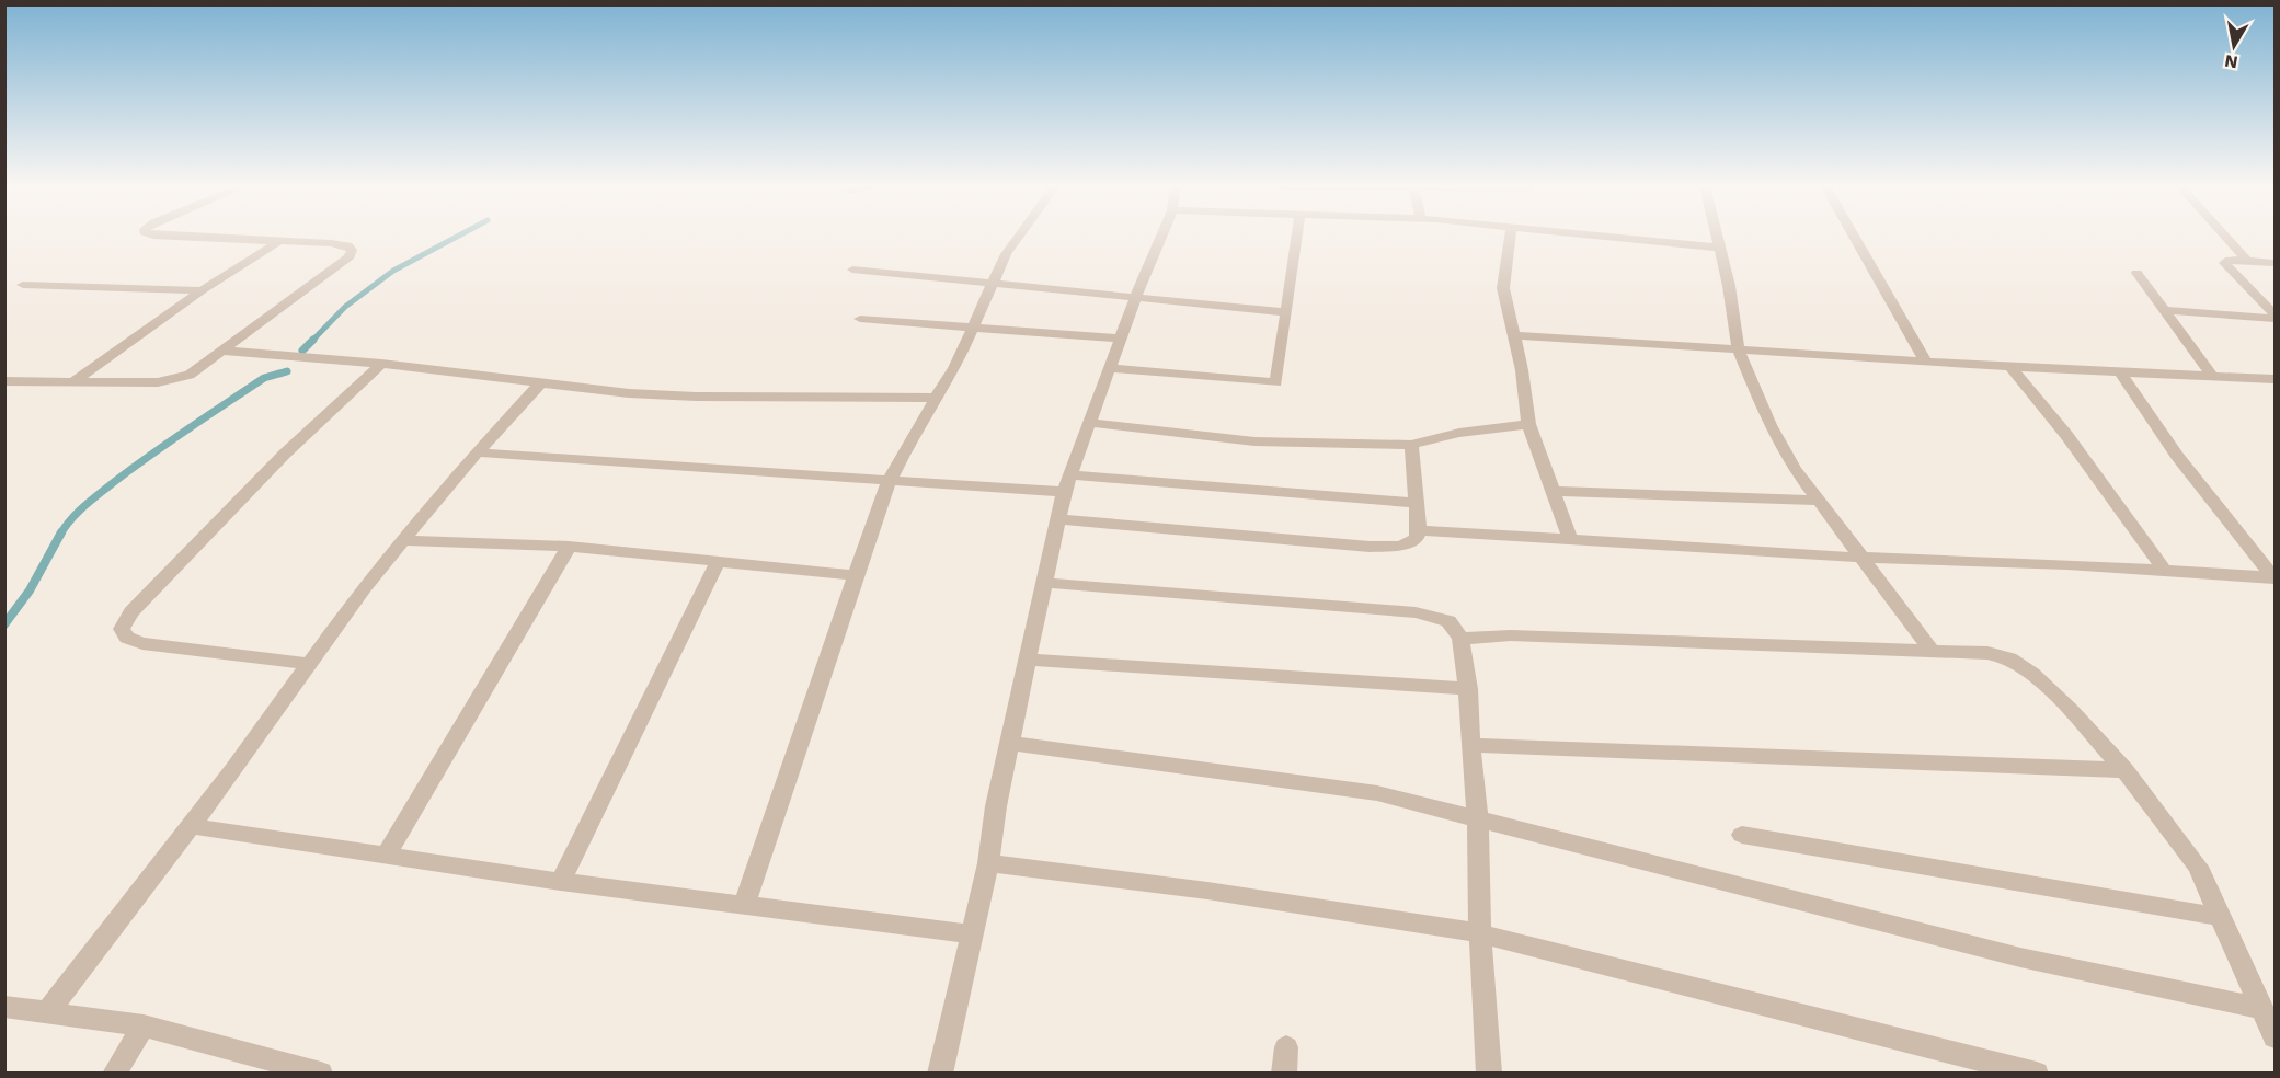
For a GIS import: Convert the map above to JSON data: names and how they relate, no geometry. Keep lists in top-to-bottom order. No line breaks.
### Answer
{"north":"bottom"}
